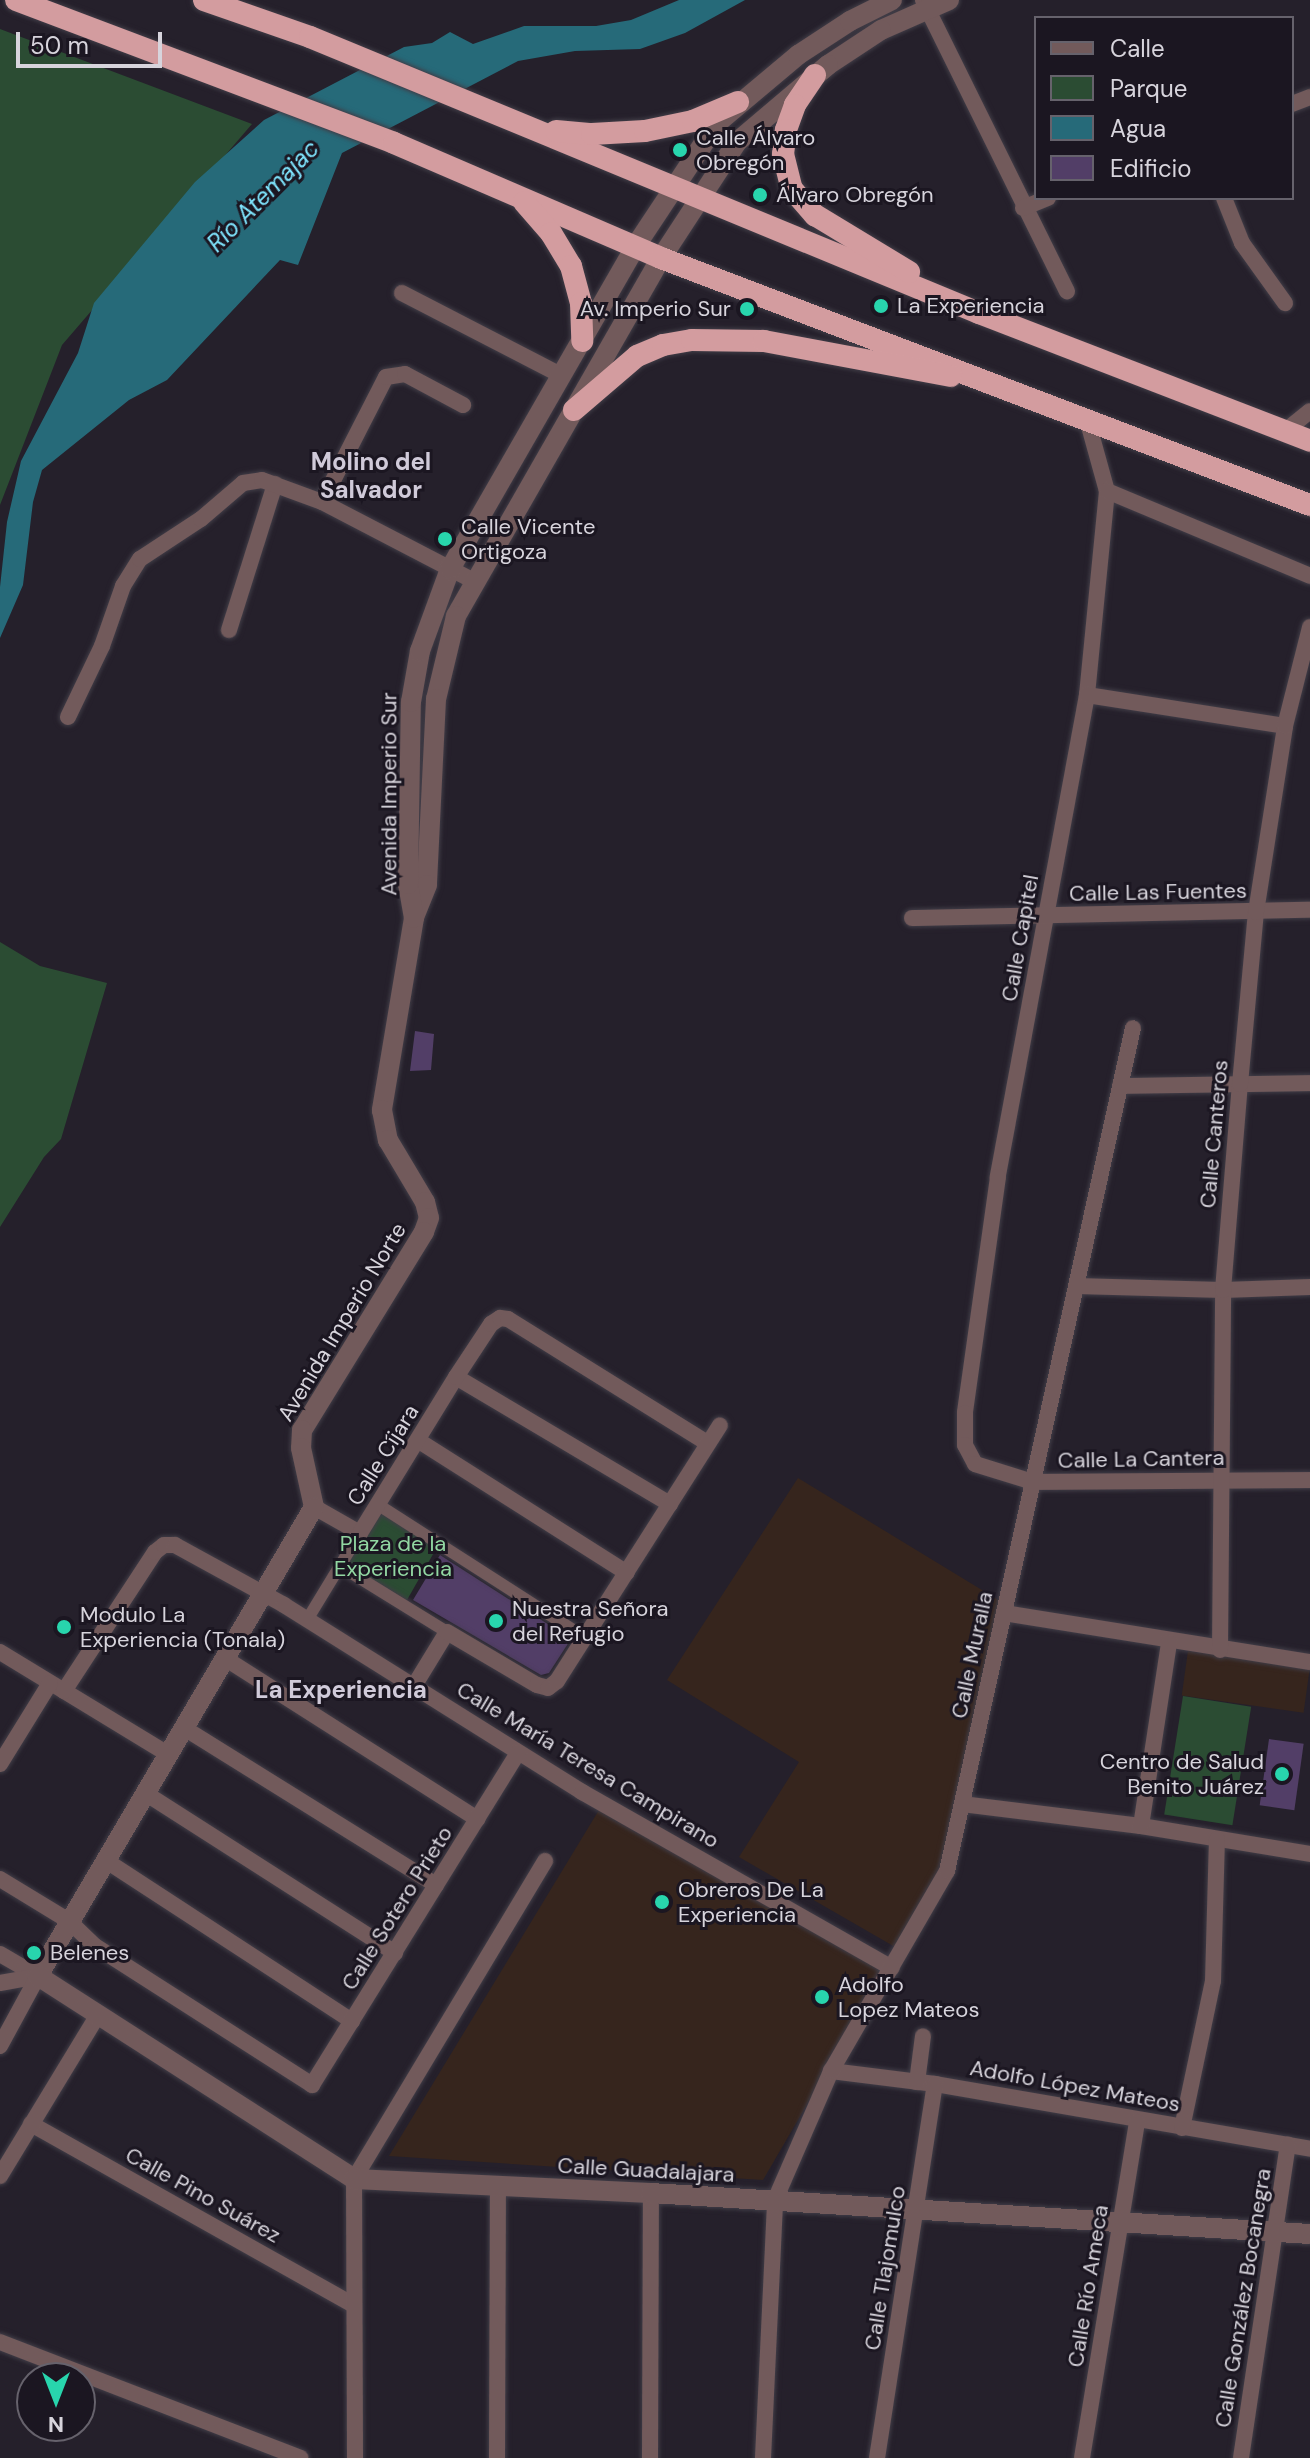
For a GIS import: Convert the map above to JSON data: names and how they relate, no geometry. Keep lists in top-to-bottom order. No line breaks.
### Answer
{"streets":{"street":["Avenida Imperio Sur","Calle Las Fuentes","Calle Capitel","Calle Canteros","Avenida Imperio Norte","Calle Cíjara","Calle La Cantera","Calle Muralla","Calle María Teresa Campirano","Calle Sotero Prieto","Adolfo López Mateos","Calle Guadalajara","Calle Pino Suárez","Calle Tlajomulco","Calle Río Ameca","Calle González Bocanegra"]},"crossings":[["Avenida Imperio Sur","Avenida Imperio Norte"],["Calle Las Fuentes","Calle Capitel"],["Calle Las Fuentes","Calle Canteros"],["Calle Capitel","Calle La Cantera"],["Calle Canteros","Calle La Cantera"],["Calle Cíjara","Calle María Teresa Campirano"],["Calle La Cantera","Calle Muralla"],["Calle Muralla","Calle María Teresa Campirano"],["Calle Muralla","Adolfo López Mateos"],["Calle Muralla","Calle Guadalajara"],["Calle María Teresa Campirano","Calle Sotero Prieto"],["Adolfo López Mateos","Calle Tlajomulco"],["Adolfo López Mateos","Calle Río Ameca"],["Adolfo López Mateos","Calle González Bocanegra"],["Calle Guadalajara","Calle Tlajomulco"],["Calle Guadalajara","Calle Río Ameca"],["Calle Guadalajara","Calle González Bocanegra"]],"districts":["Molino del Salvador","La Experiencia"],"water":["Río Atemajac"],"parks":["Plaza de la Experiencia"],"places":["Calle Álvaro Obregón","Álvaro Obregón","La Experiencia","Av. Imperio Sur","Calle Vicente Ortigoza","Nuestra Señora del Refugio","Modulo La Experiencia (Tonala)","Centro de Salud Benito Juárez","Obreros De La Experiencia","Belenes","Adolfo Lopez Mateos"],"legend":["Calle","Parque","Agua","Edificio"],"scale_bar":"50 m","north":"bottom"}
